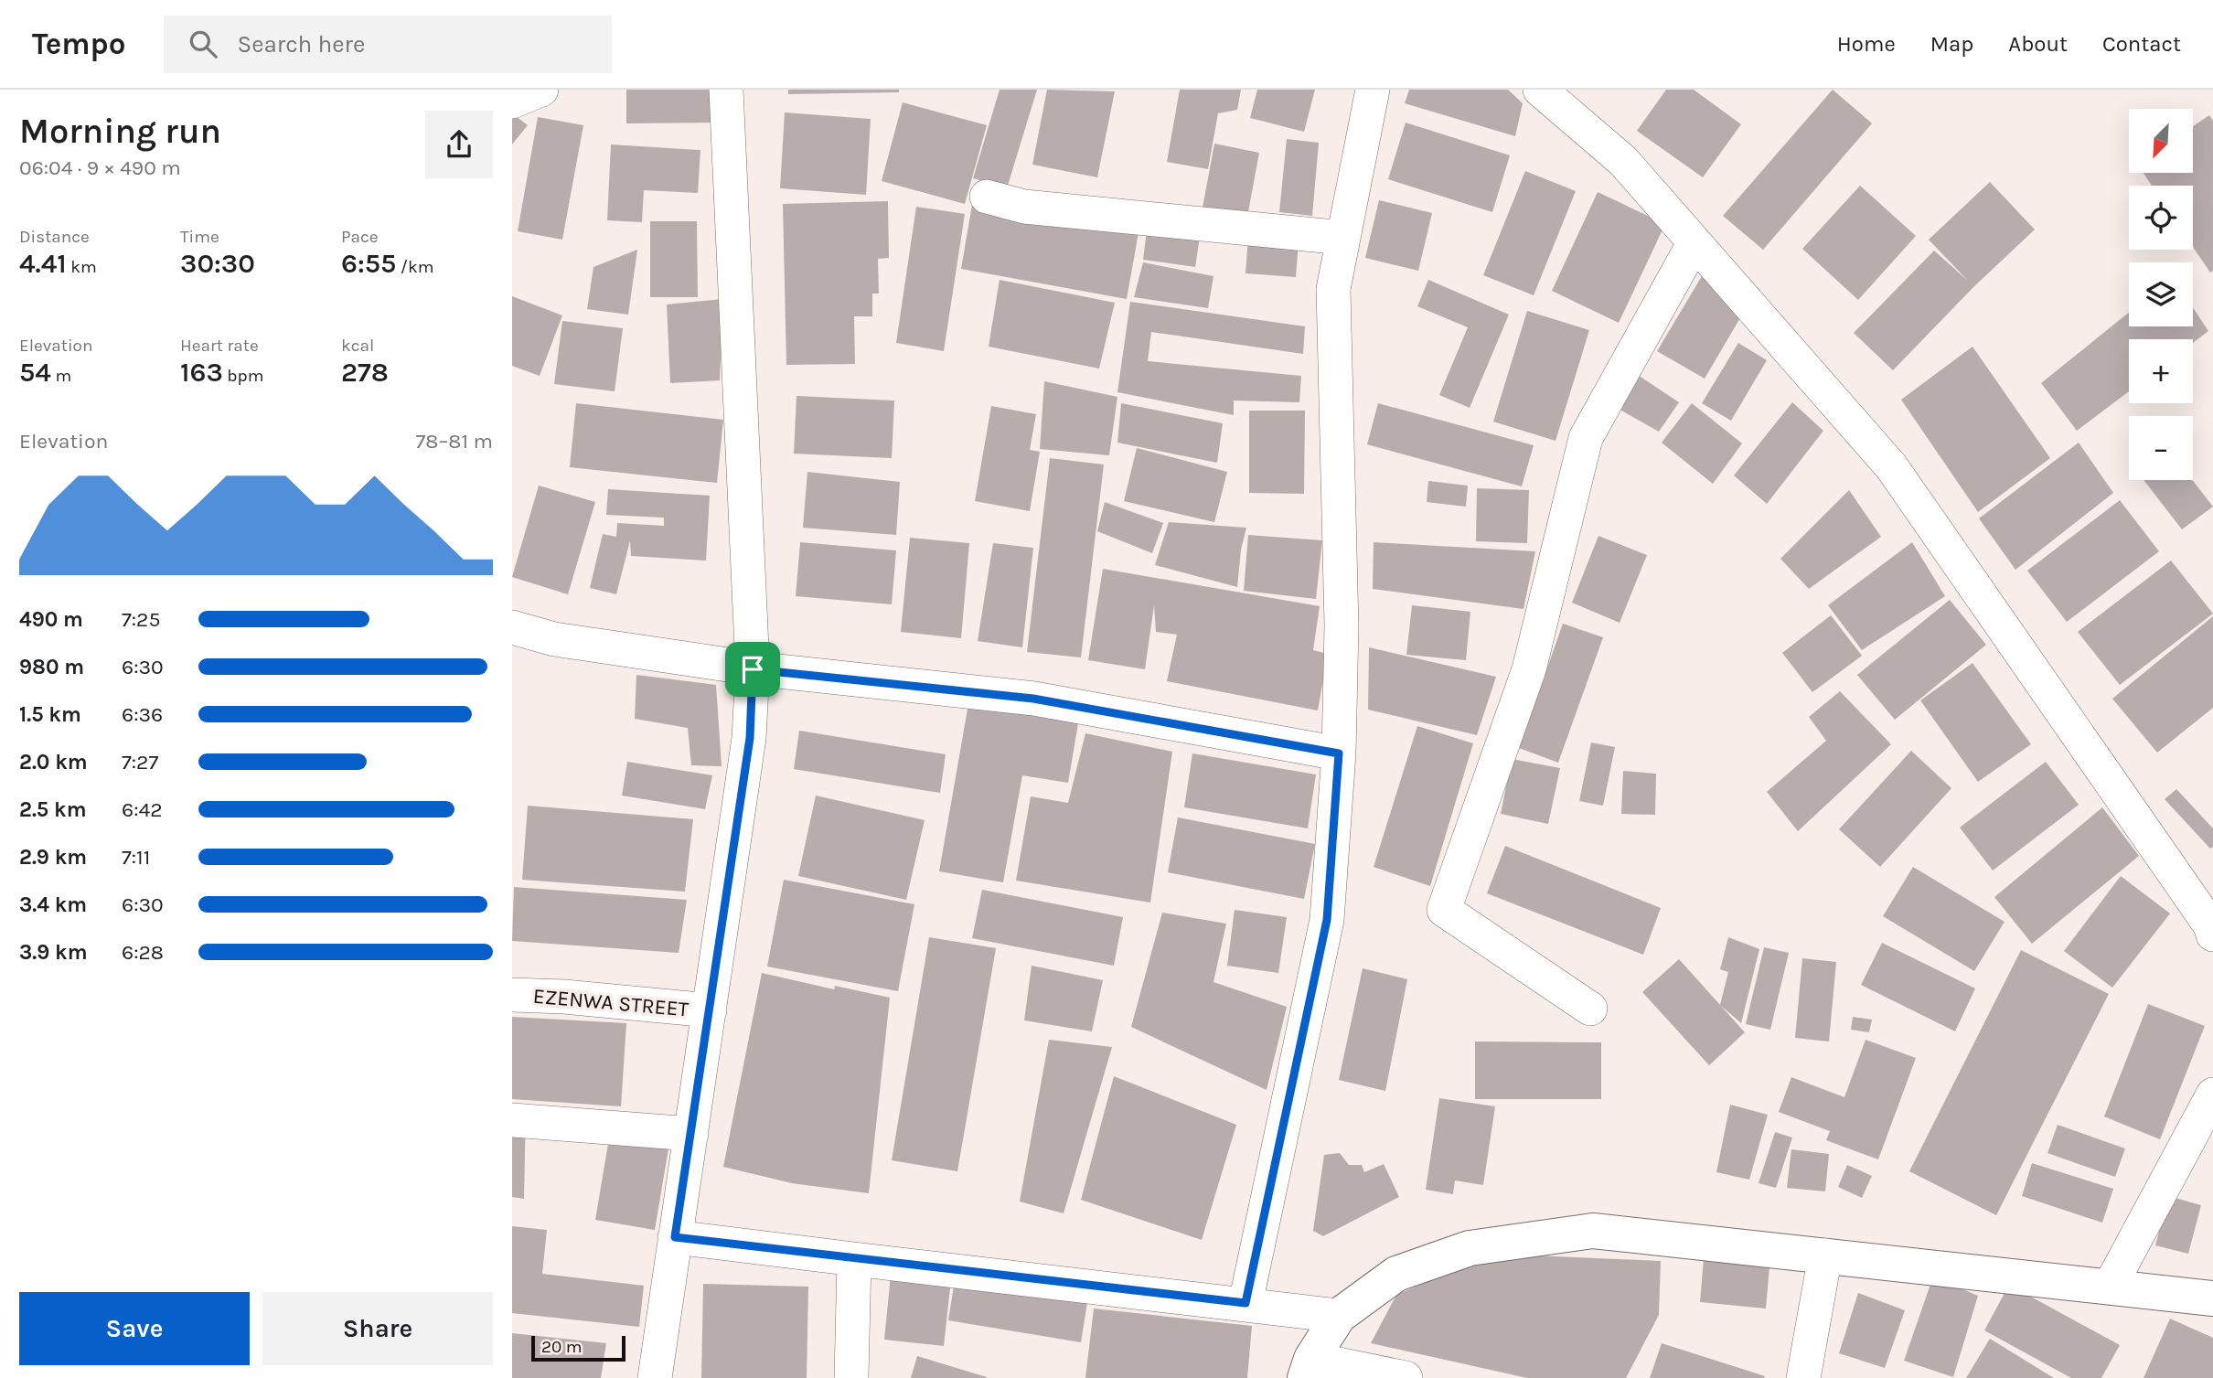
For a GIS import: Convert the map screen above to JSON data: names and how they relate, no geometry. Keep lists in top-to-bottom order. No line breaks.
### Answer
{"streets":{"street":["EZENWA STREET"]},"scale_bar":"20 m","north":"bottom left","page":{"header":"Tempo","search":"Search here","nav":["Home","Map","About","Contact"],"heading":["Morning run","06:04 · 9 × 490 m"],"map_buttons":["+","−"],"stats":[["Distance","4.41 km"],["Time","30:30"],["Pace","6:55 /km"],["Elevation","54 m"],["Heart rate","163 bpm"],["kcal","278"]],"chart":["Elevation","78–81 m"],"list":[{"name":"490 m","note":"7:25"},{"name":"980 m","note":"6:30"},{"name":"1.5 km","note":"6:36"},{"name":"2.0 km","note":"7:27"},{"name":"2.5 km","note":"6:42"},{"name":"2.9 km","note":"7:11"},{"name":"3.4 km","note":"6:30"},{"name":"3.9 km","note":"6:28"}],"buttons":["Save","Share"],"scale":"20 m"}}
